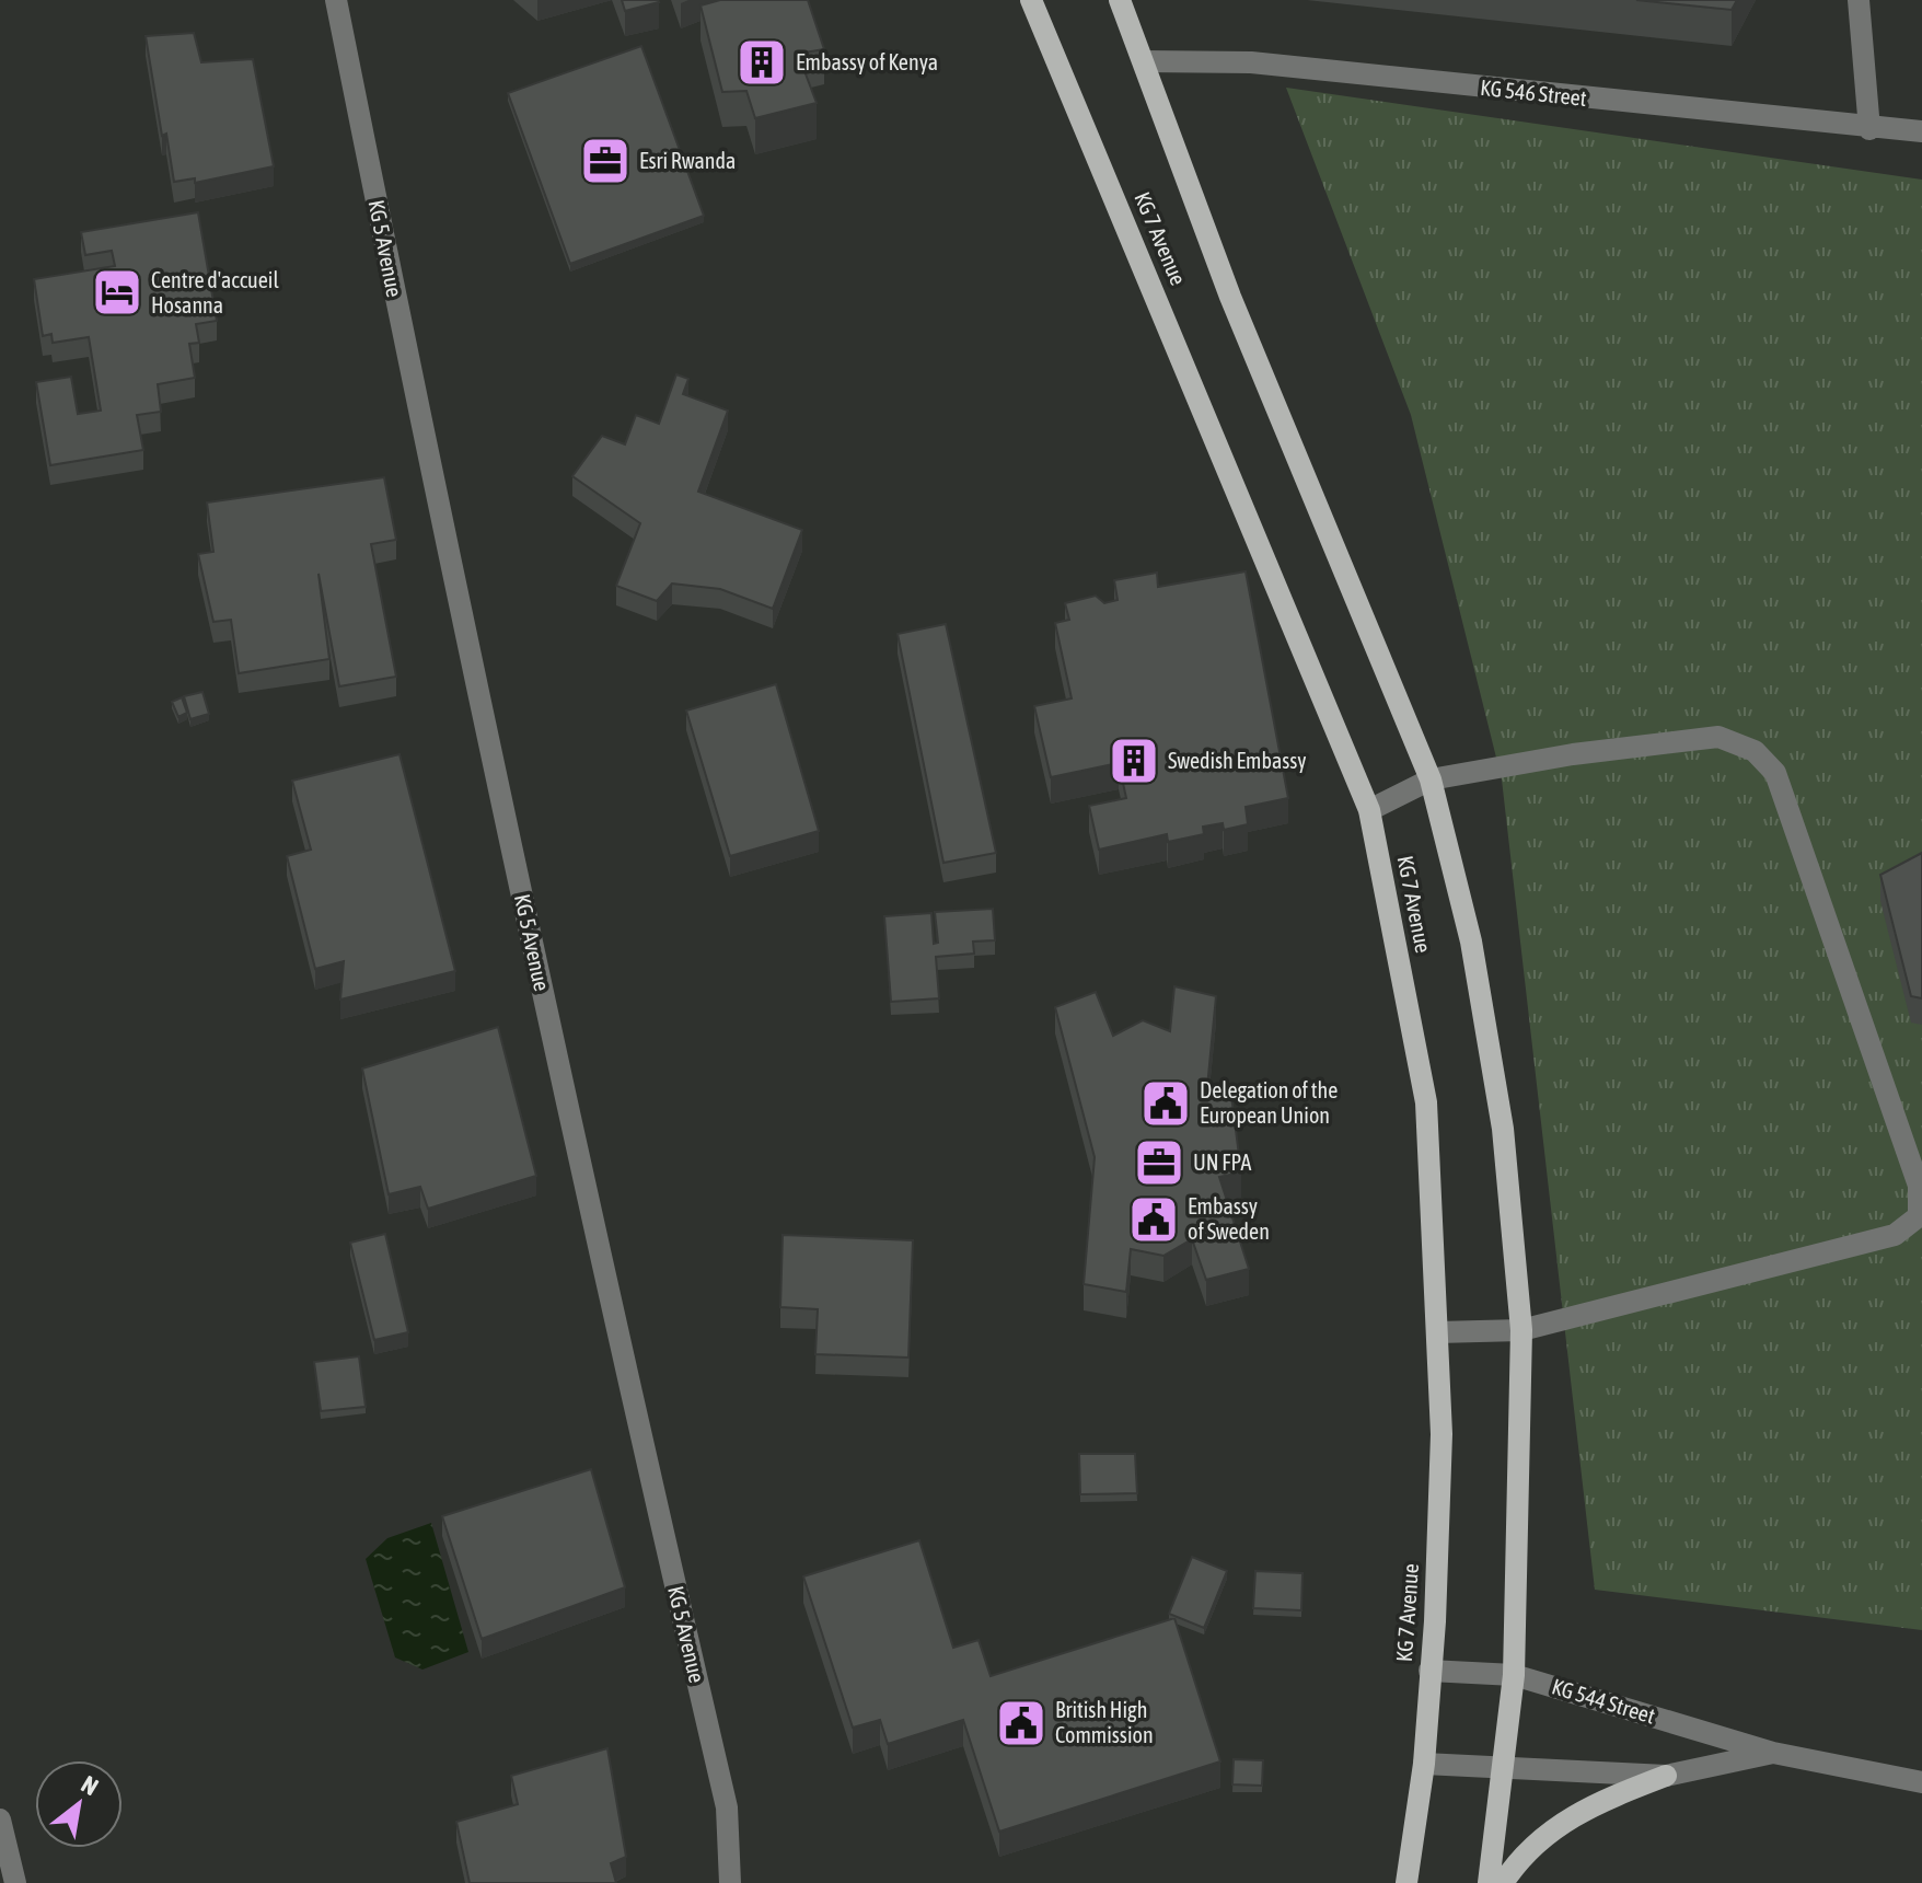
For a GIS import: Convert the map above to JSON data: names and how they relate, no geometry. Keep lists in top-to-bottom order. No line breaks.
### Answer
{"streets":{"main road":["KG 7 Avenue"],"street":["KG 546 Street","KG 5 Avenue","KG 544 Street"]},"crossings":[["KG 546 Street","KG 7 Avenue"],["KG 7 Avenue","KG 544 Street"]],"places":{"building":["Embassy of Kenya","Swedish Embassy"],"office":["Esri Rwanda","UN FPA"],"hotel":["Centre d'accueil Hosanna"],"public building":["Delegation of the European Union","Embassy of Sweden","British High Commission"]},"north":"top right"}
